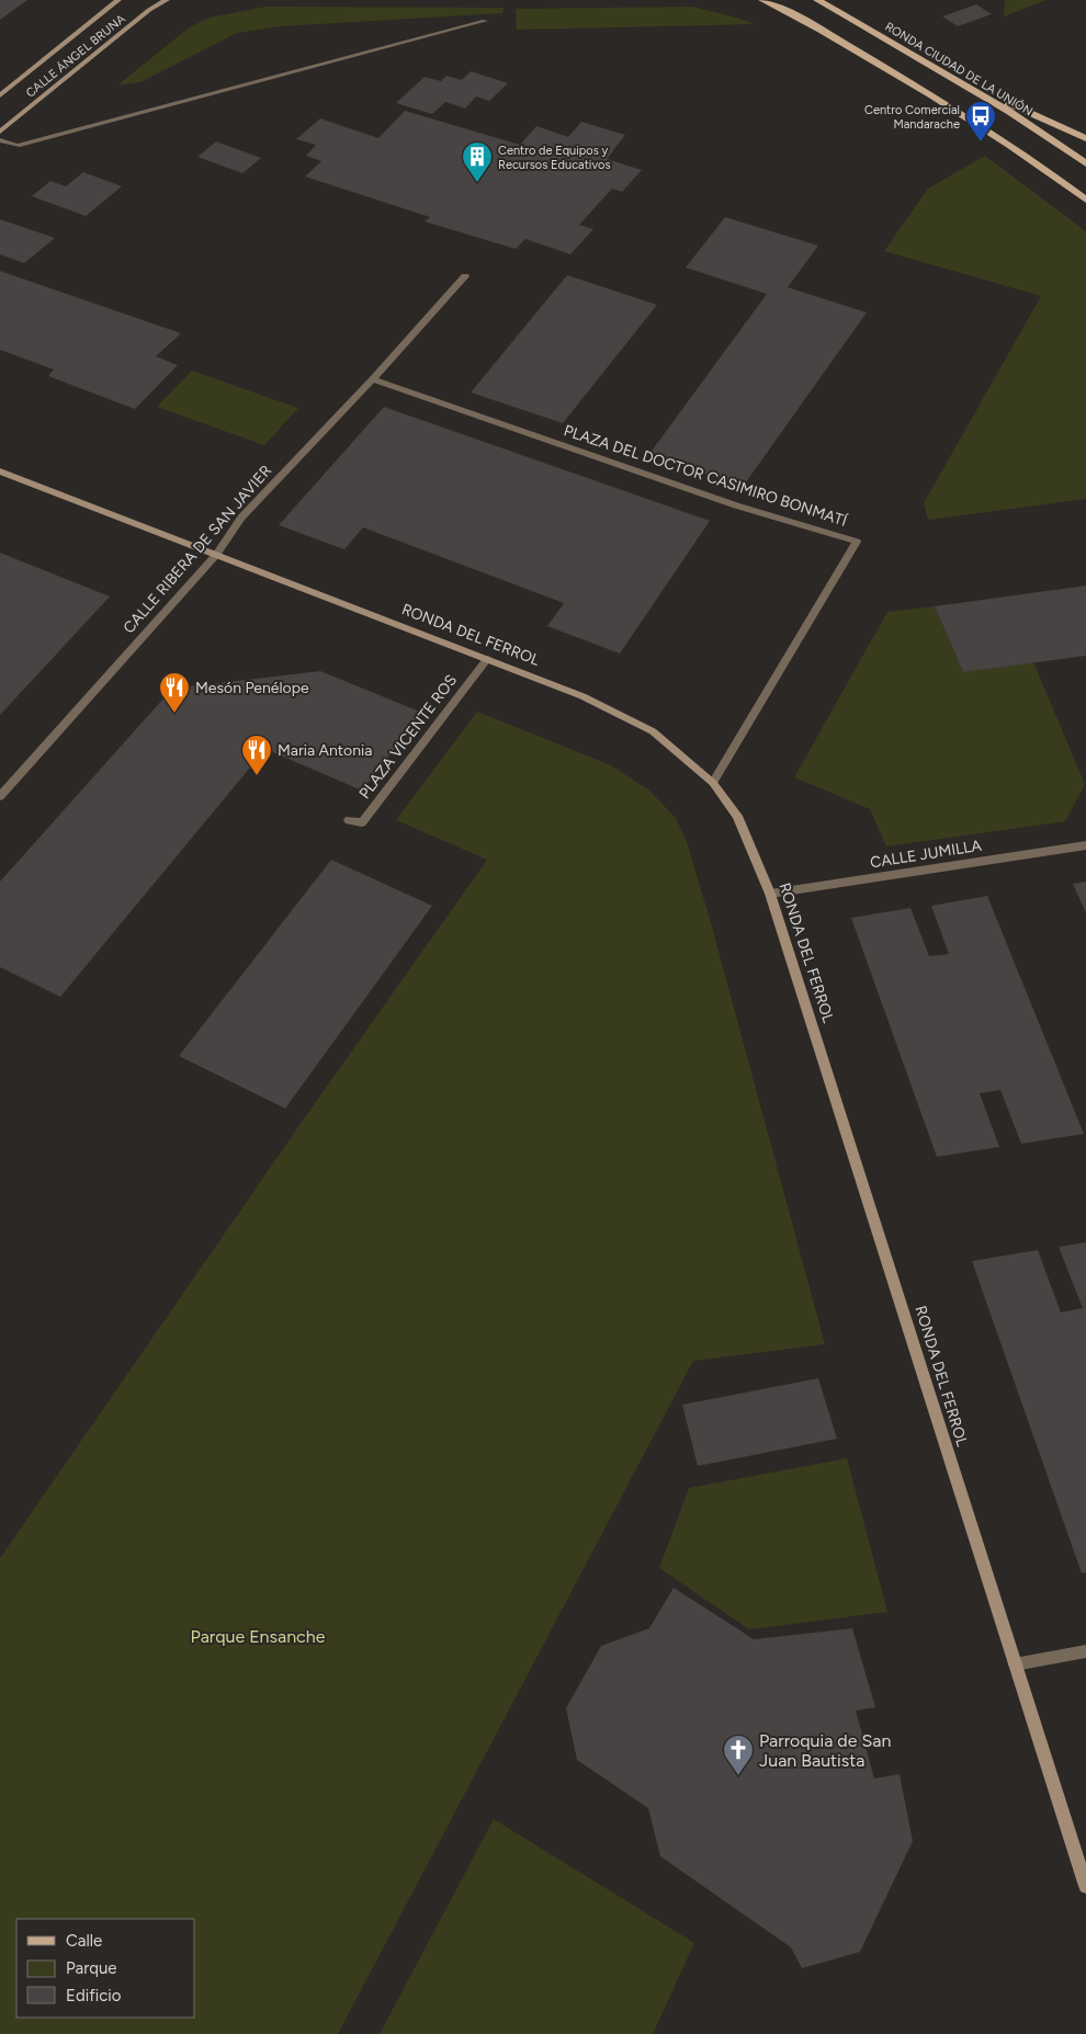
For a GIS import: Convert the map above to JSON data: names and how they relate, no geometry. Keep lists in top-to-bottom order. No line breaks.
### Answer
{"streets":{"main road":["RONDA CIUDAD DE LA UNIÓN"],"street":["CALLE ÁNGEL BRUNA","PLAZA DEL DOCTOR CASIMIRO BONMATÍ","CALLE RIBERA DE SAN JAVIER","RONDA DEL FERROL","PLAZA VICENTE ROS","CALLE JUMILLA"]},"crossings":[["PLAZA DEL DOCTOR CASIMIRO BONMATÍ","CALLE RIBERA DE SAN JAVIER"],["PLAZA DEL DOCTOR CASIMIRO BONMATÍ","RONDA DEL FERROL"],["CALLE RIBERA DE SAN JAVIER","RONDA DEL FERROL"],["RONDA DEL FERROL","PLAZA VICENTE ROS"],["RONDA DEL FERROL","CALLE JUMILLA"]],"parks":["Parque Ensanche"],"places":{"bus stop":["Centro Comercial Mandarache"],"building":["Centro de Equipos y Recursos Educativos"],"restaurant":["Mesón Penélope","Maria Antonia"],"church":["Parroquia de San Juan Bautista"]},"legend":["Calle","Parque","Edificio"]}
